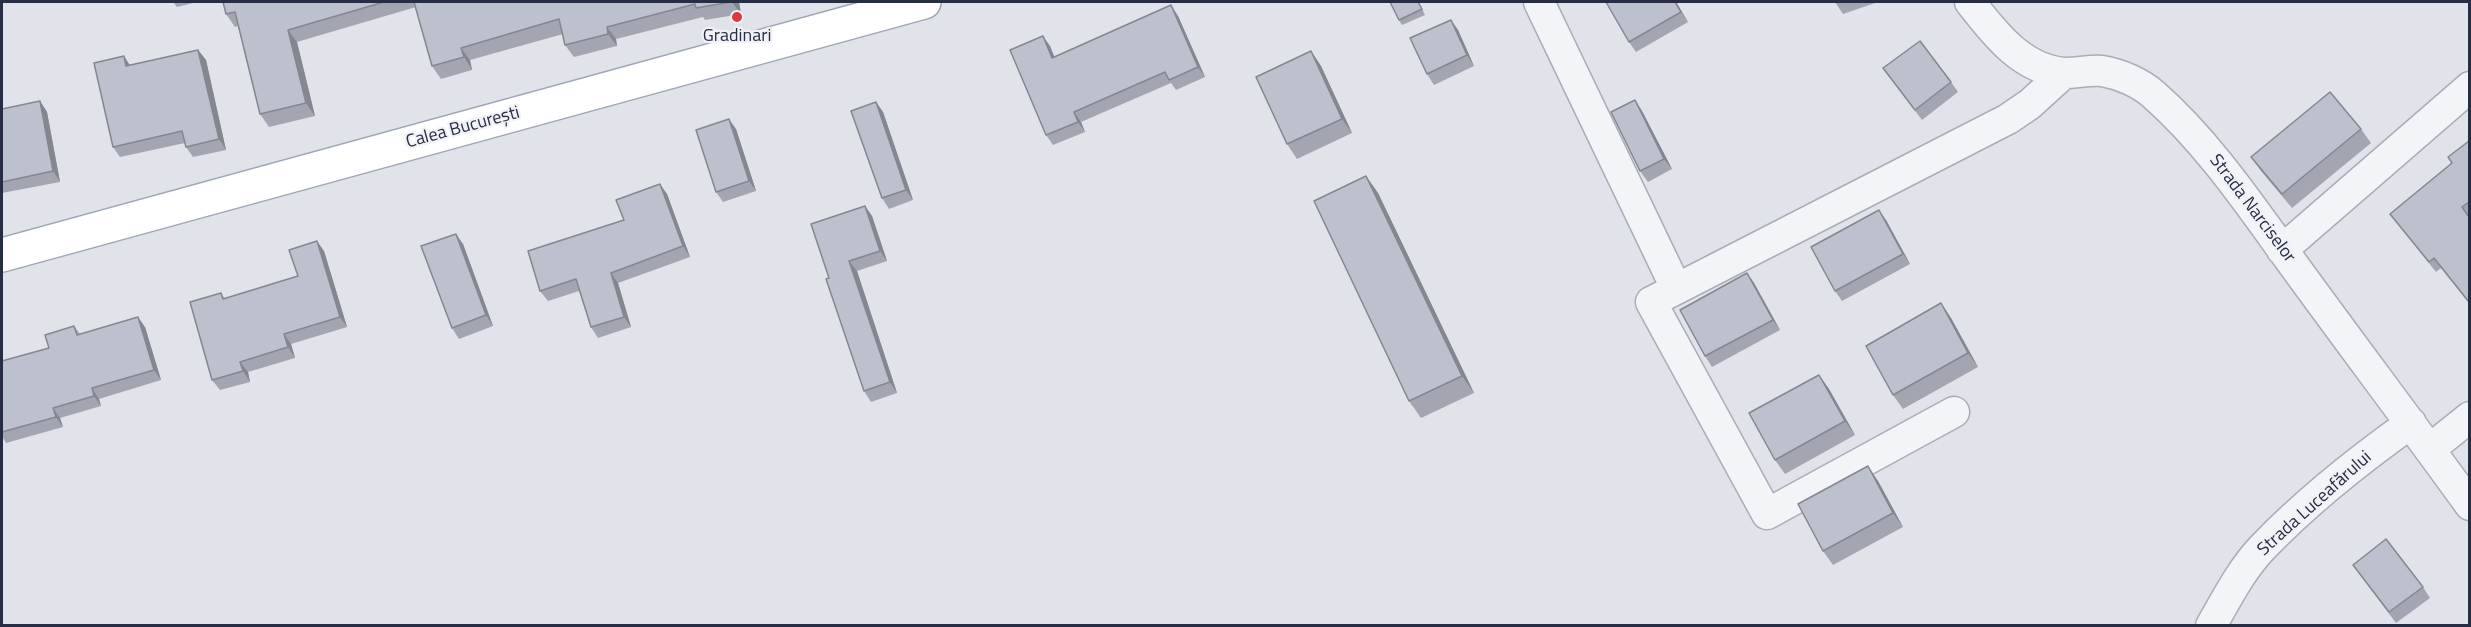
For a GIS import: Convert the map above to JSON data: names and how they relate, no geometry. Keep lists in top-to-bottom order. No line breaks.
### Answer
{"streets":{"main road":["Calea București"],"street":["Strada Narciselor","Strada Luceafărului"]},"crossings":[["Strada Narciselor","Strada Luceafărului"]],"places":["Gradinari"]}
